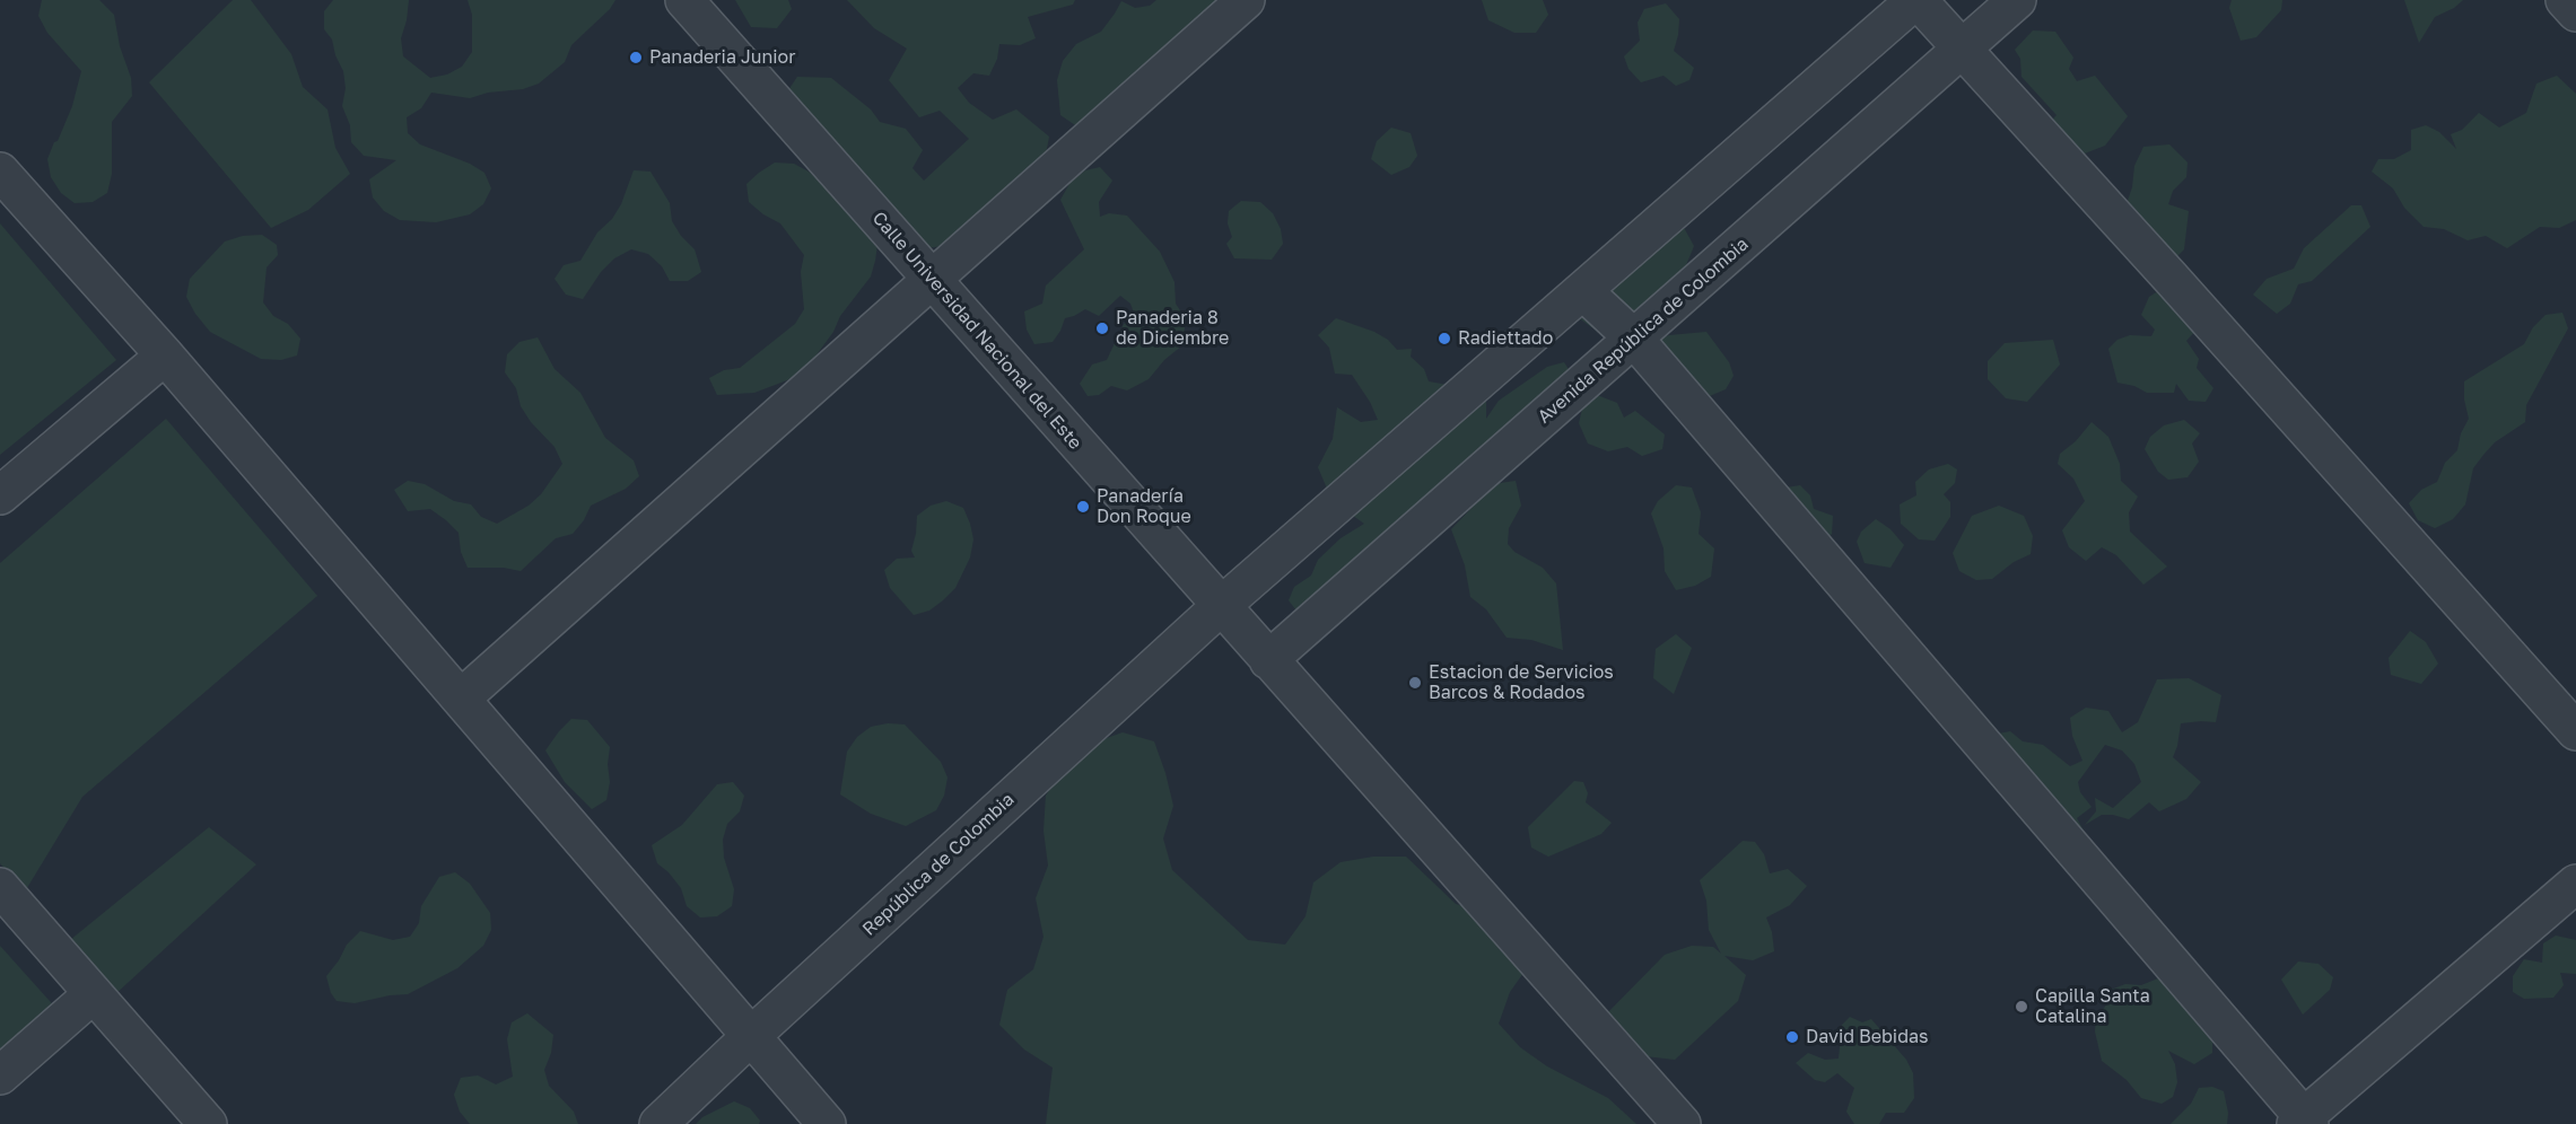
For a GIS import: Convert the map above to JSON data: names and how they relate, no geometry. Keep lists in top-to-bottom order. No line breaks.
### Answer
{"streets":{"street":["Calle Universidad Nacional del Este","Avenida República de Colombia","República de Colombia"]},"crossings":[["Calle Universidad Nacional del Este","Avenida República de Colombia"],["Calle Universidad Nacional del Este","República de Colombia"]],"places":["Panaderia Junior","Panaderia 8 de Diciembre","Radiettado","Panadería Don Roque","Estacion de Servicios Barcos & Rodados","Capilla Santa Catalina","David Bebidas"]}
